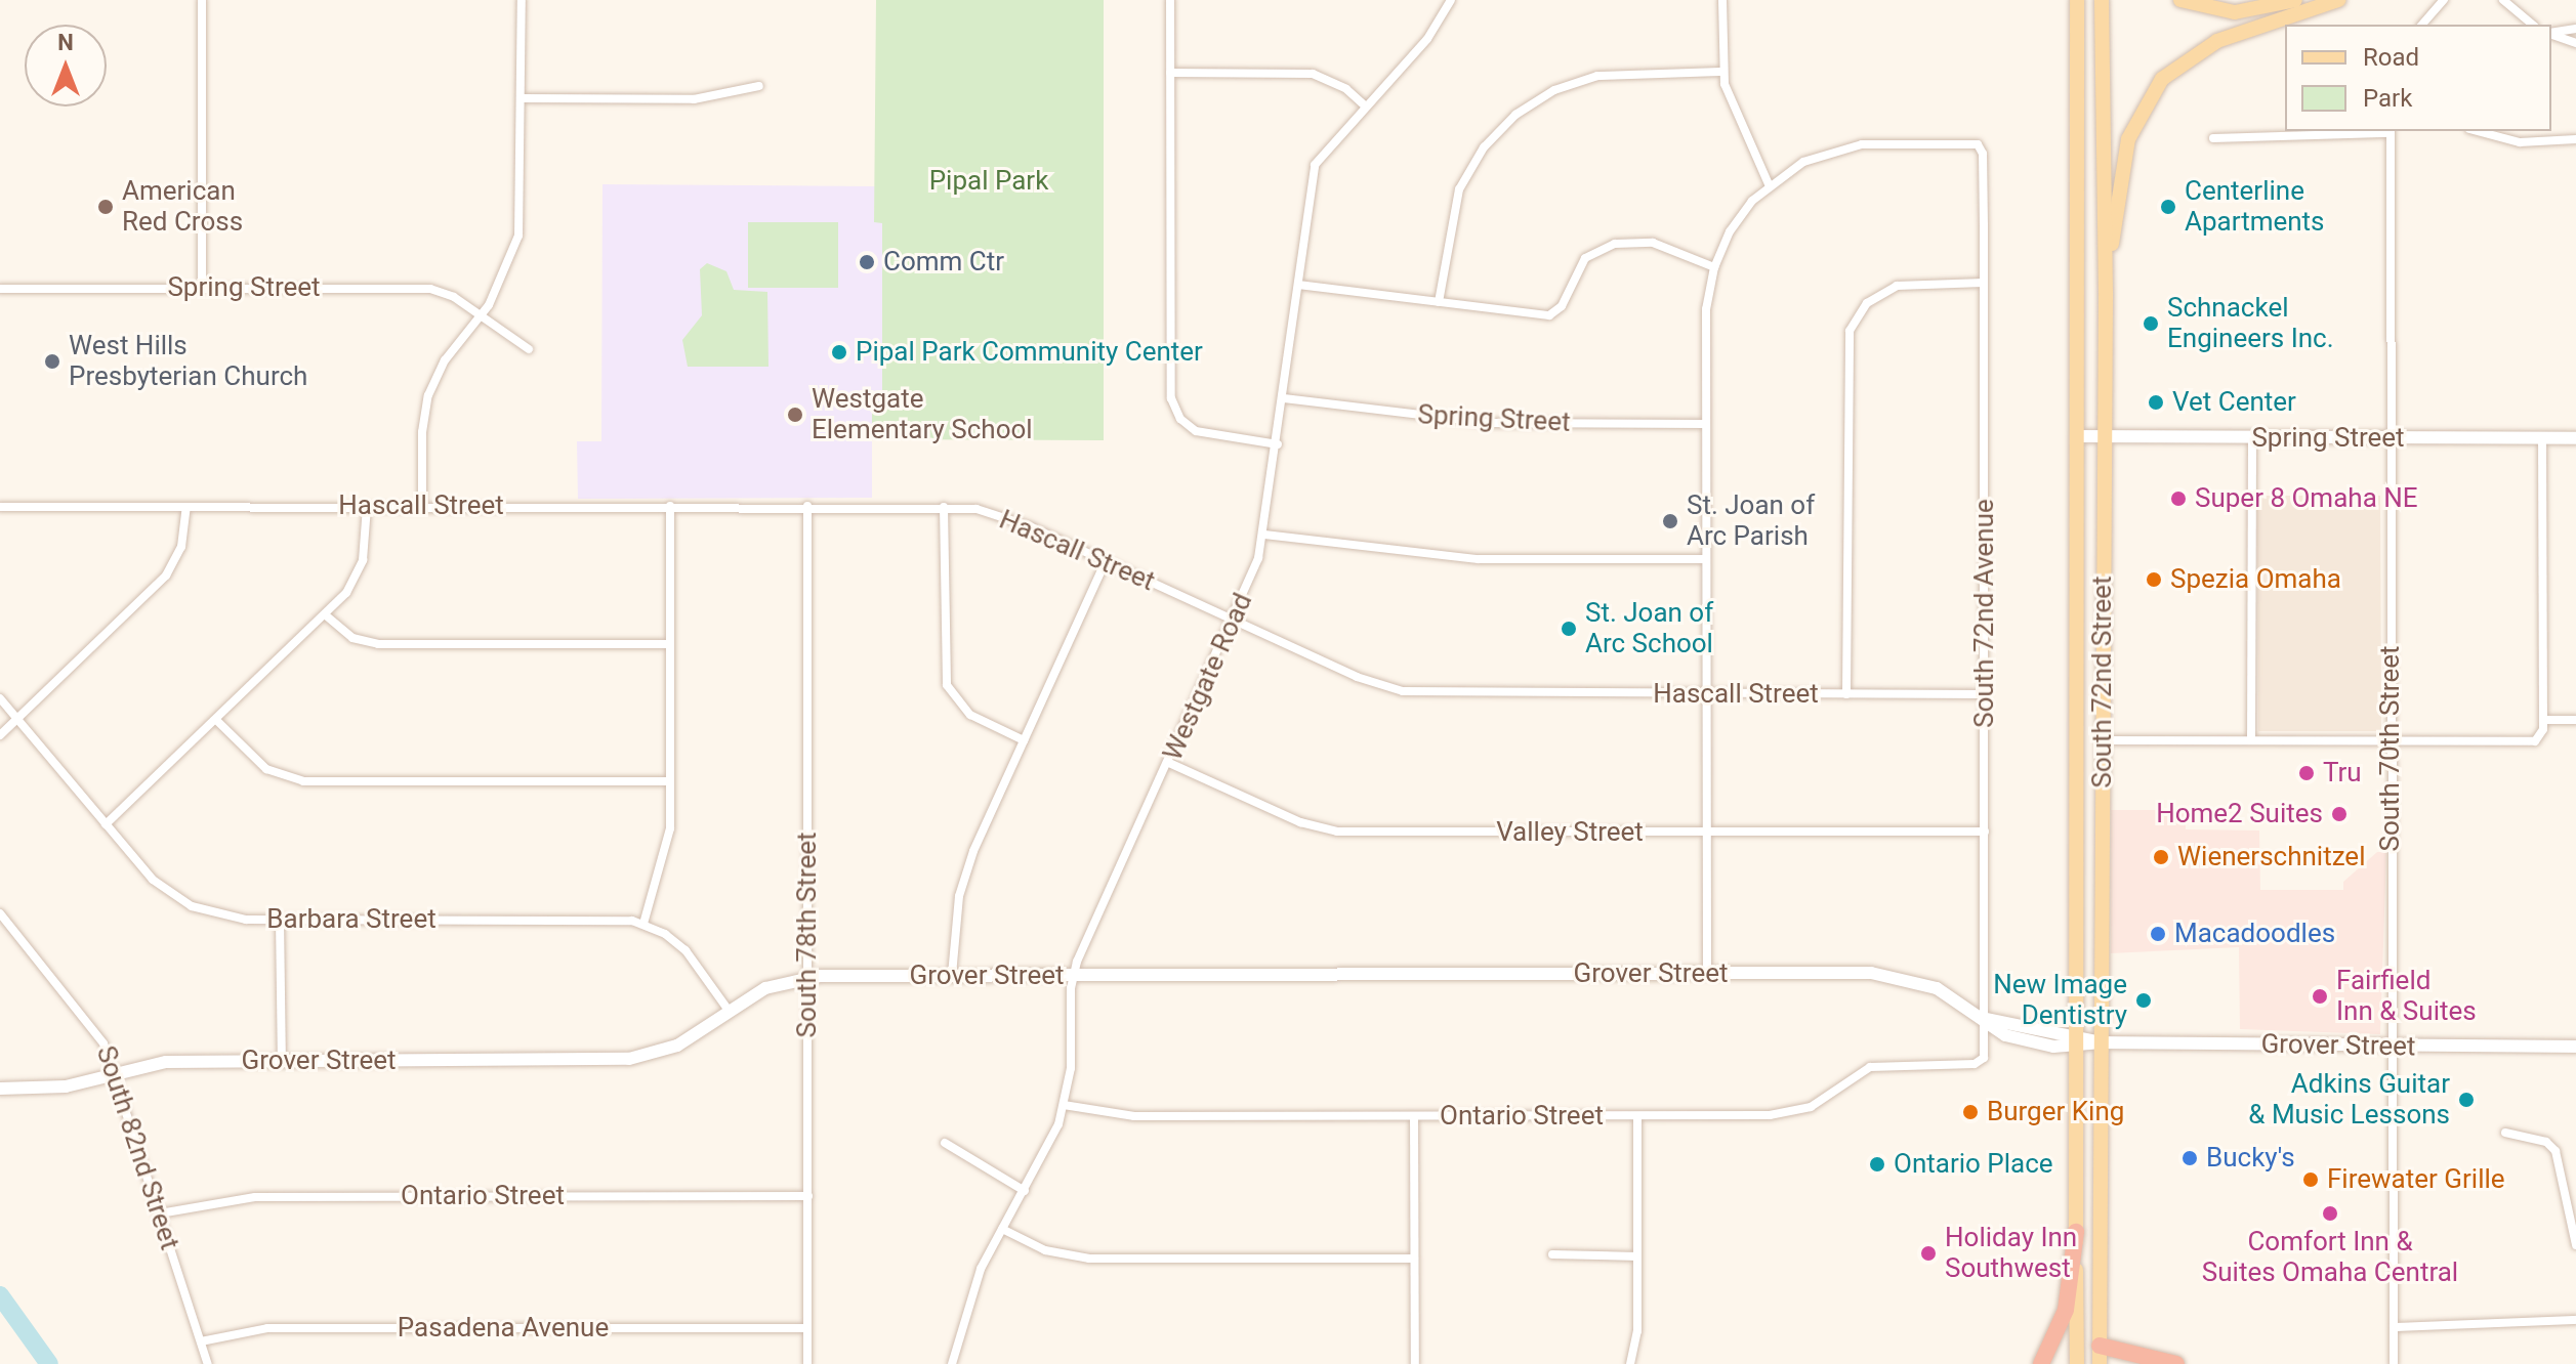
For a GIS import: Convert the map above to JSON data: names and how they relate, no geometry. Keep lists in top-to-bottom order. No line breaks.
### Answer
{"streets":{"main road":["South 72nd Street"],"street":["Spring Street","Hascall Street","South 72nd Avenue","Westgate Road","South 70th Street","Valley Street","Barbara Street","South 78th Street","Grover Street","Ontario Street","South 82nd Street","Pasadena Avenue"]},"crossings":[["Spring Street","Westgate Road"],["Spring Street","South 72nd Street"],["Spring Street","South 70th Street"],["Hascall Street","South 72nd Avenue"],["Hascall Street","Westgate Road"],["Hascall Street","South 78th Street"],["South 72nd Avenue","Valley Street"],["South 72nd Avenue","Grover Street"],["South 72nd Avenue","Ontario Street"],["Westgate Road","Valley Street"],["Westgate Road","Grover Street"],["Westgate Road","Ontario Street"],["South 72nd Street","Grover Street"],["South 70th Street","Grover Street"],["Barbara Street","Grover Street"],["South 78th Street","Grover Street"],["South 78th Street","Ontario Street"],["South 78th Street","Pasadena Avenue"],["Grover Street","South 82nd Street"],["Ontario Street","South 82nd Street"],["South 82nd Street","Pasadena Avenue"]],"parks":["Pipal Park"],"places":["American Red Cross","Centerline Apartments","Comm Ctr","Schnackel Engineers Inc.","Pipal Park Community Center","West Hills Presbyterian Church","Vet Center","Westgate Elementary School","Super 8 Omaha NE","St. Joan of Arc Parish","Spezia Omaha","St. Joan of Arc School","Tru","Home2 Suites","Wienerschnitzel","Macadoodles","Fairfield Inn & Suites","New Image Dentistry","Adkins Guitar & Music Lessons","Burger King","Bucky's","Ontario Place","Firewater Grille","Comfort Inn & Suites Omaha Central","Holiday Inn Southwest"],"legend":["Road","Park"],"north":"top"}
